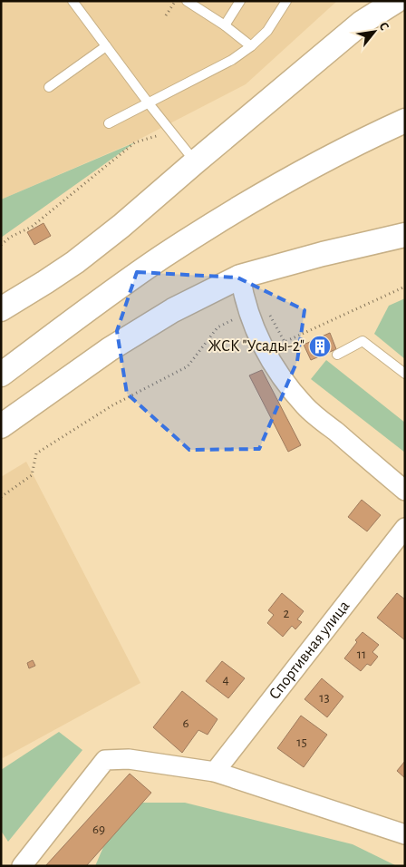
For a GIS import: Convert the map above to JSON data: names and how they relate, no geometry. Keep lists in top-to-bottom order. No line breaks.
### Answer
{"streets":{"street":["Спортивная улица"]},"places":{"building":["ЖСК \"Усады-2\""]},"house_numbers":["2","11","4","13","6","15","69"],"north":"top right"}
